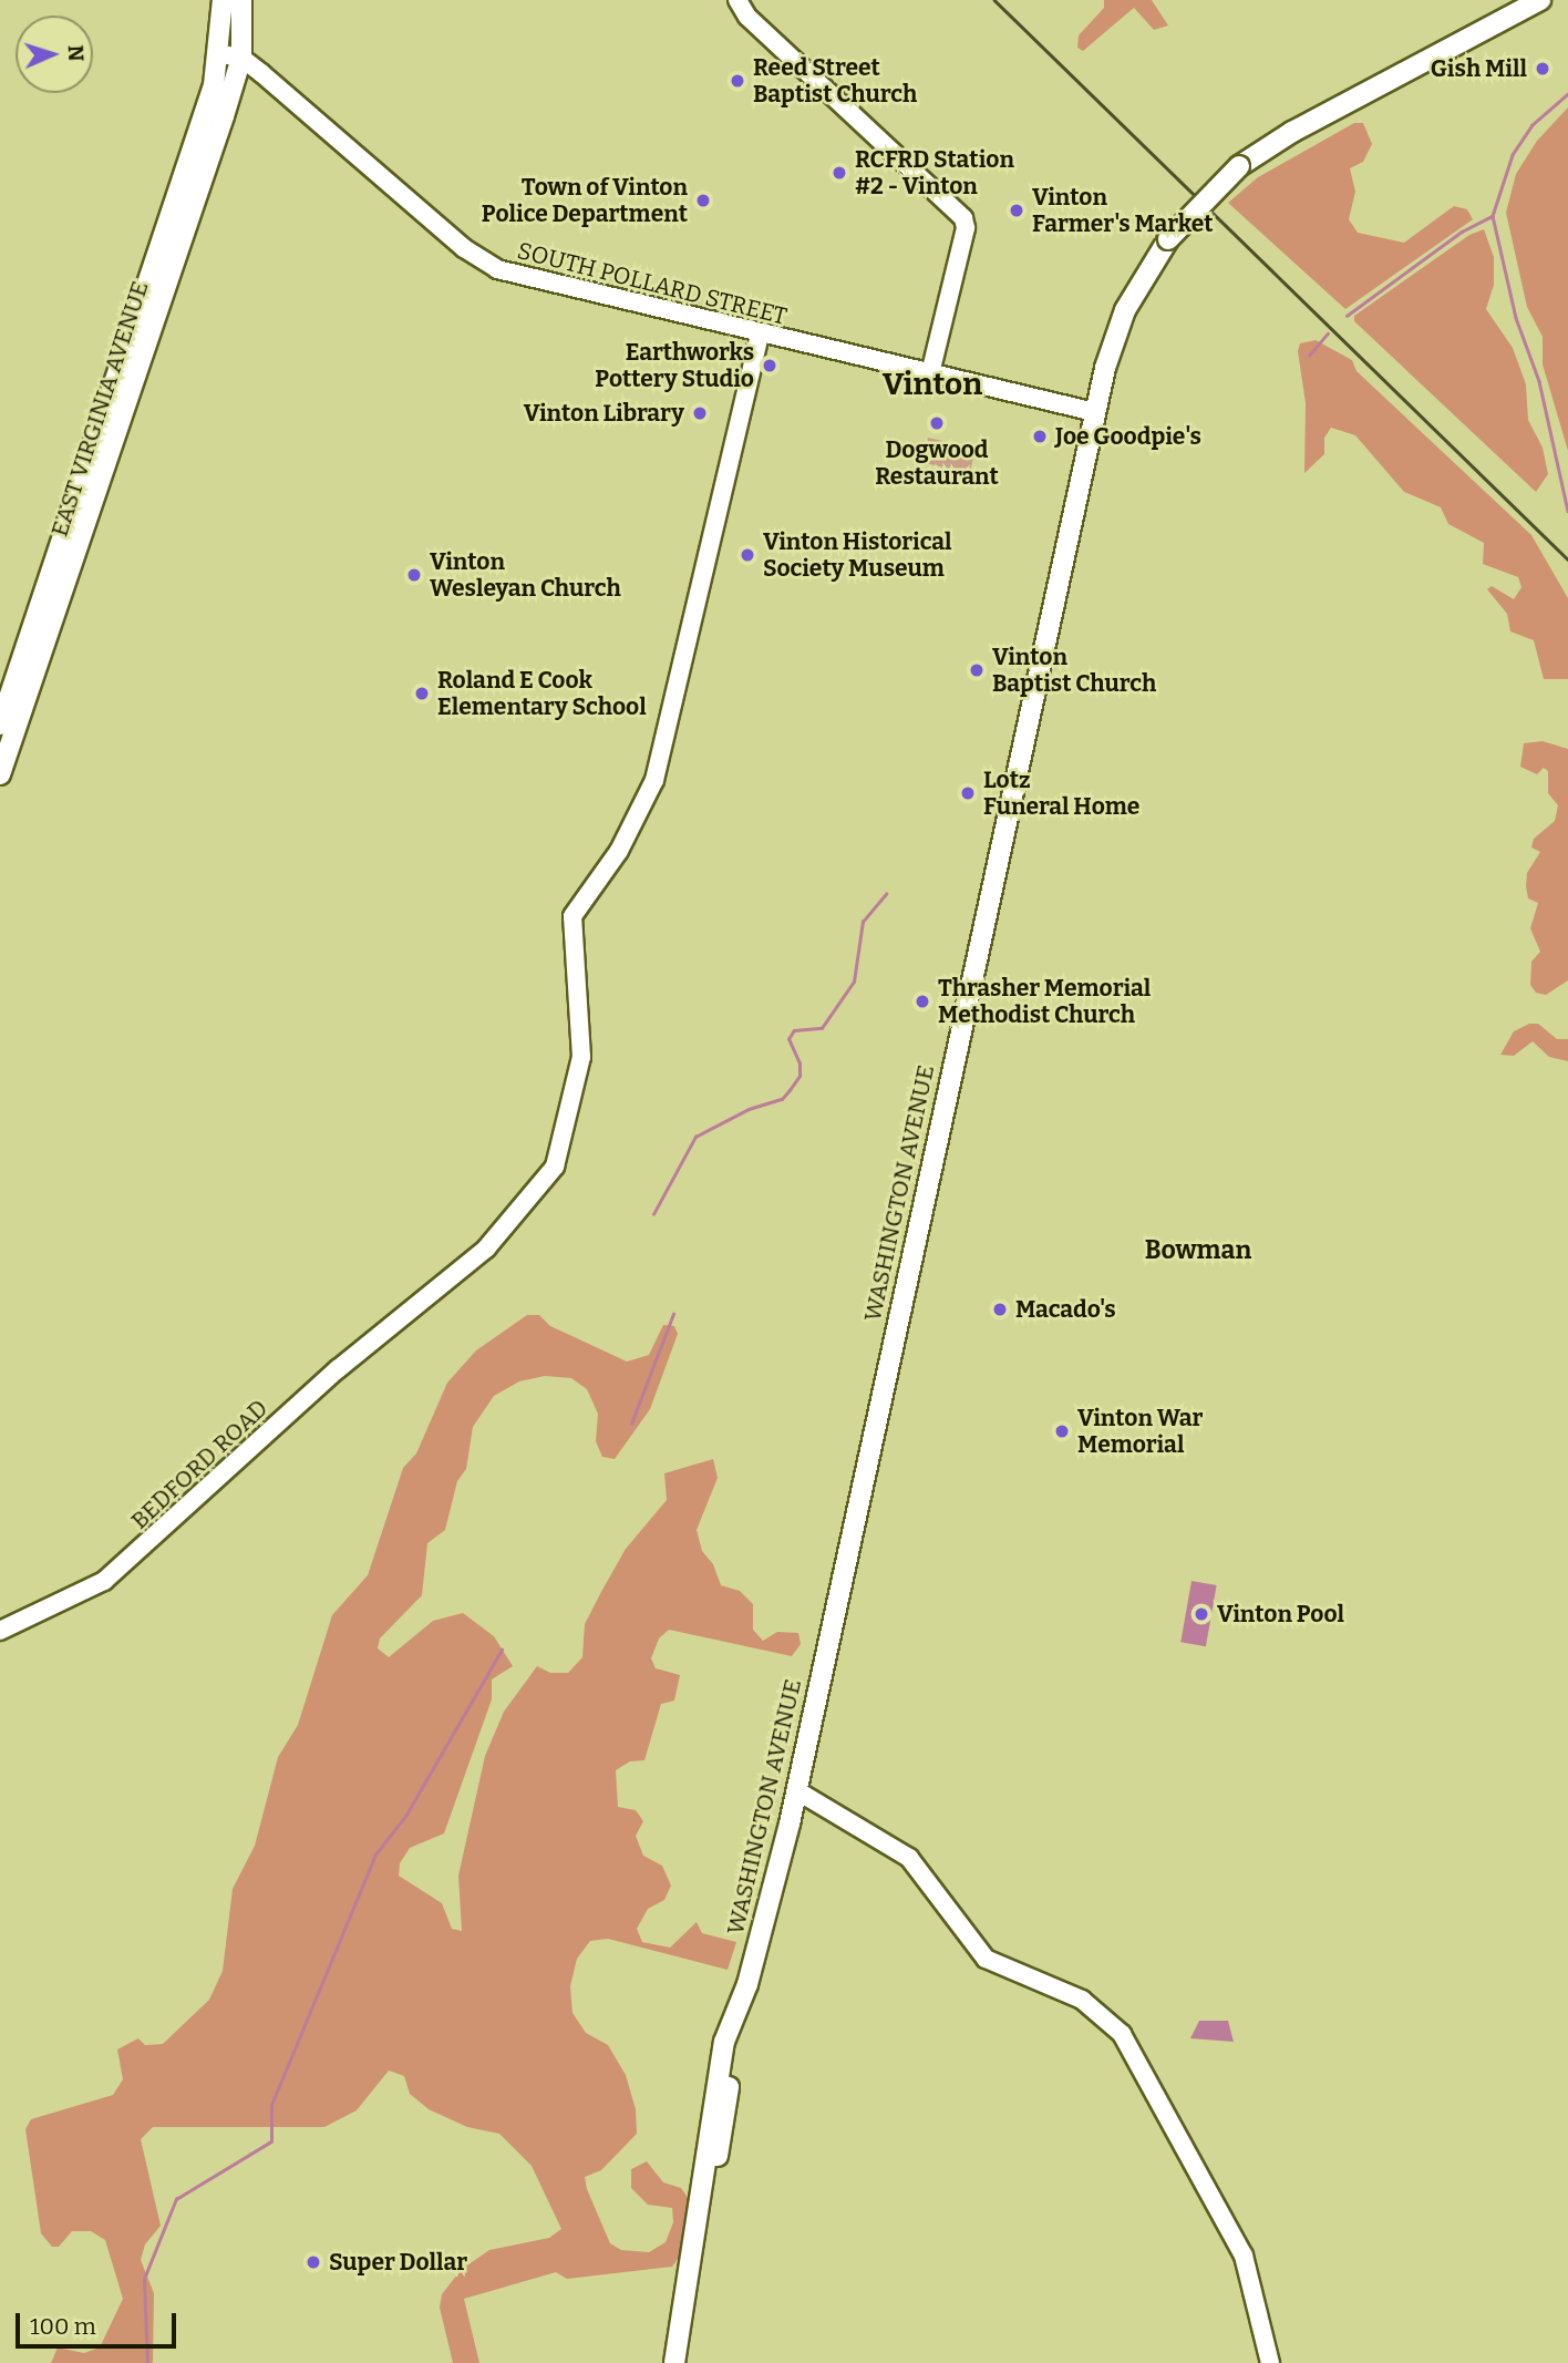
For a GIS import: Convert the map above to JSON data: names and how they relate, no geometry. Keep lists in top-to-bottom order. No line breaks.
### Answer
{"streets":{"main road":["EAST VIRGINIA AVENUE","WASHINGTON AVENUE"],"street":["SOUTH POLLARD STREET","BEDFORD ROAD"]},"crossings":[["SOUTH POLLARD STREET","EAST VIRGINIA AVENUE"],["SOUTH POLLARD STREET","WASHINGTON AVENUE"],["SOUTH POLLARD STREET","BEDFORD ROAD"]],"districts":["Vinton","Bowman"],"places":["Gish Mill","Reed Street Baptist Church","RCFRD Station #2 - Vinton","Town of Vinton Police Department","Vinton Farmer's Market","Earthworks Pottery Studio","Vinton Library","Dogwood Restaurant","Joe Goodpie's","Vinton Historical Society Museum","Vinton Wesleyan Church","Vinton Baptist Church","Roland E Cook Elementary School","Lotz Funeral Home","Thrasher Memorial Methodist Church","Macado's","Vinton War Memorial","Vinton Pool","Super Dollar"],"scale_bar":"100 m","north":"right"}
